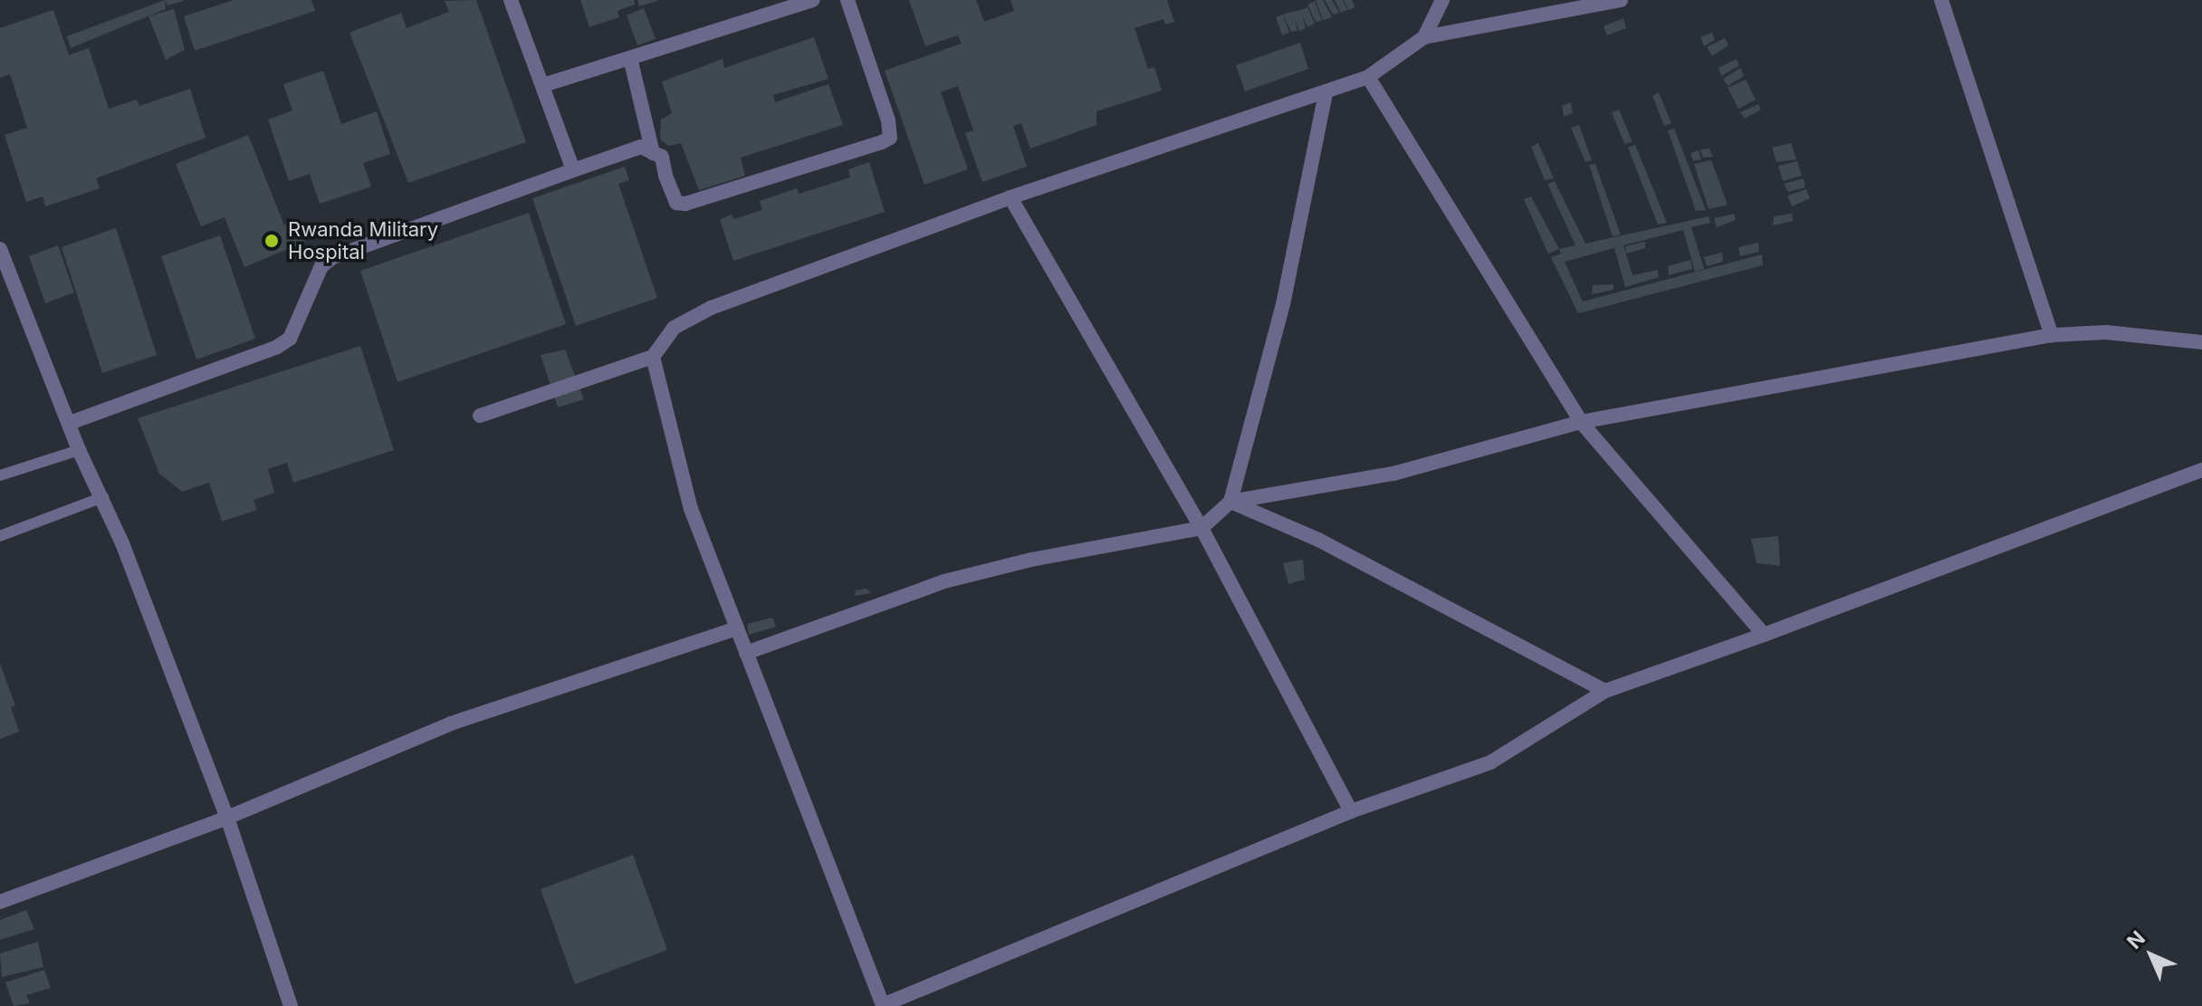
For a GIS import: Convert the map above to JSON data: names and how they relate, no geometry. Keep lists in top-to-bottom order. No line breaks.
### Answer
{"places":["Rwanda Military Hospital"],"north":"top left"}
